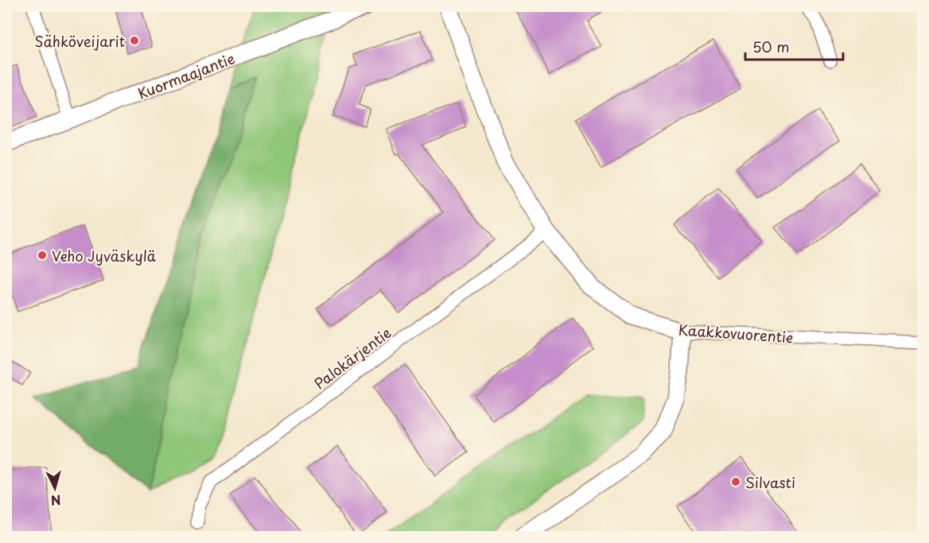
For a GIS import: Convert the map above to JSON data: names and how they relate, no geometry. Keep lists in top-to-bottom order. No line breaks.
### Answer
{"streets":{"street":["Kuormaajantie","Kaakkovuorentie","Palokärjentie"]},"crossings":[["Kaakkovuorentie","Palokärjentie"]],"places":["Sähköveijarit","Veho Jyväskylä","Silvasti"],"scale_bar":"50 m","north":"bottom"}
